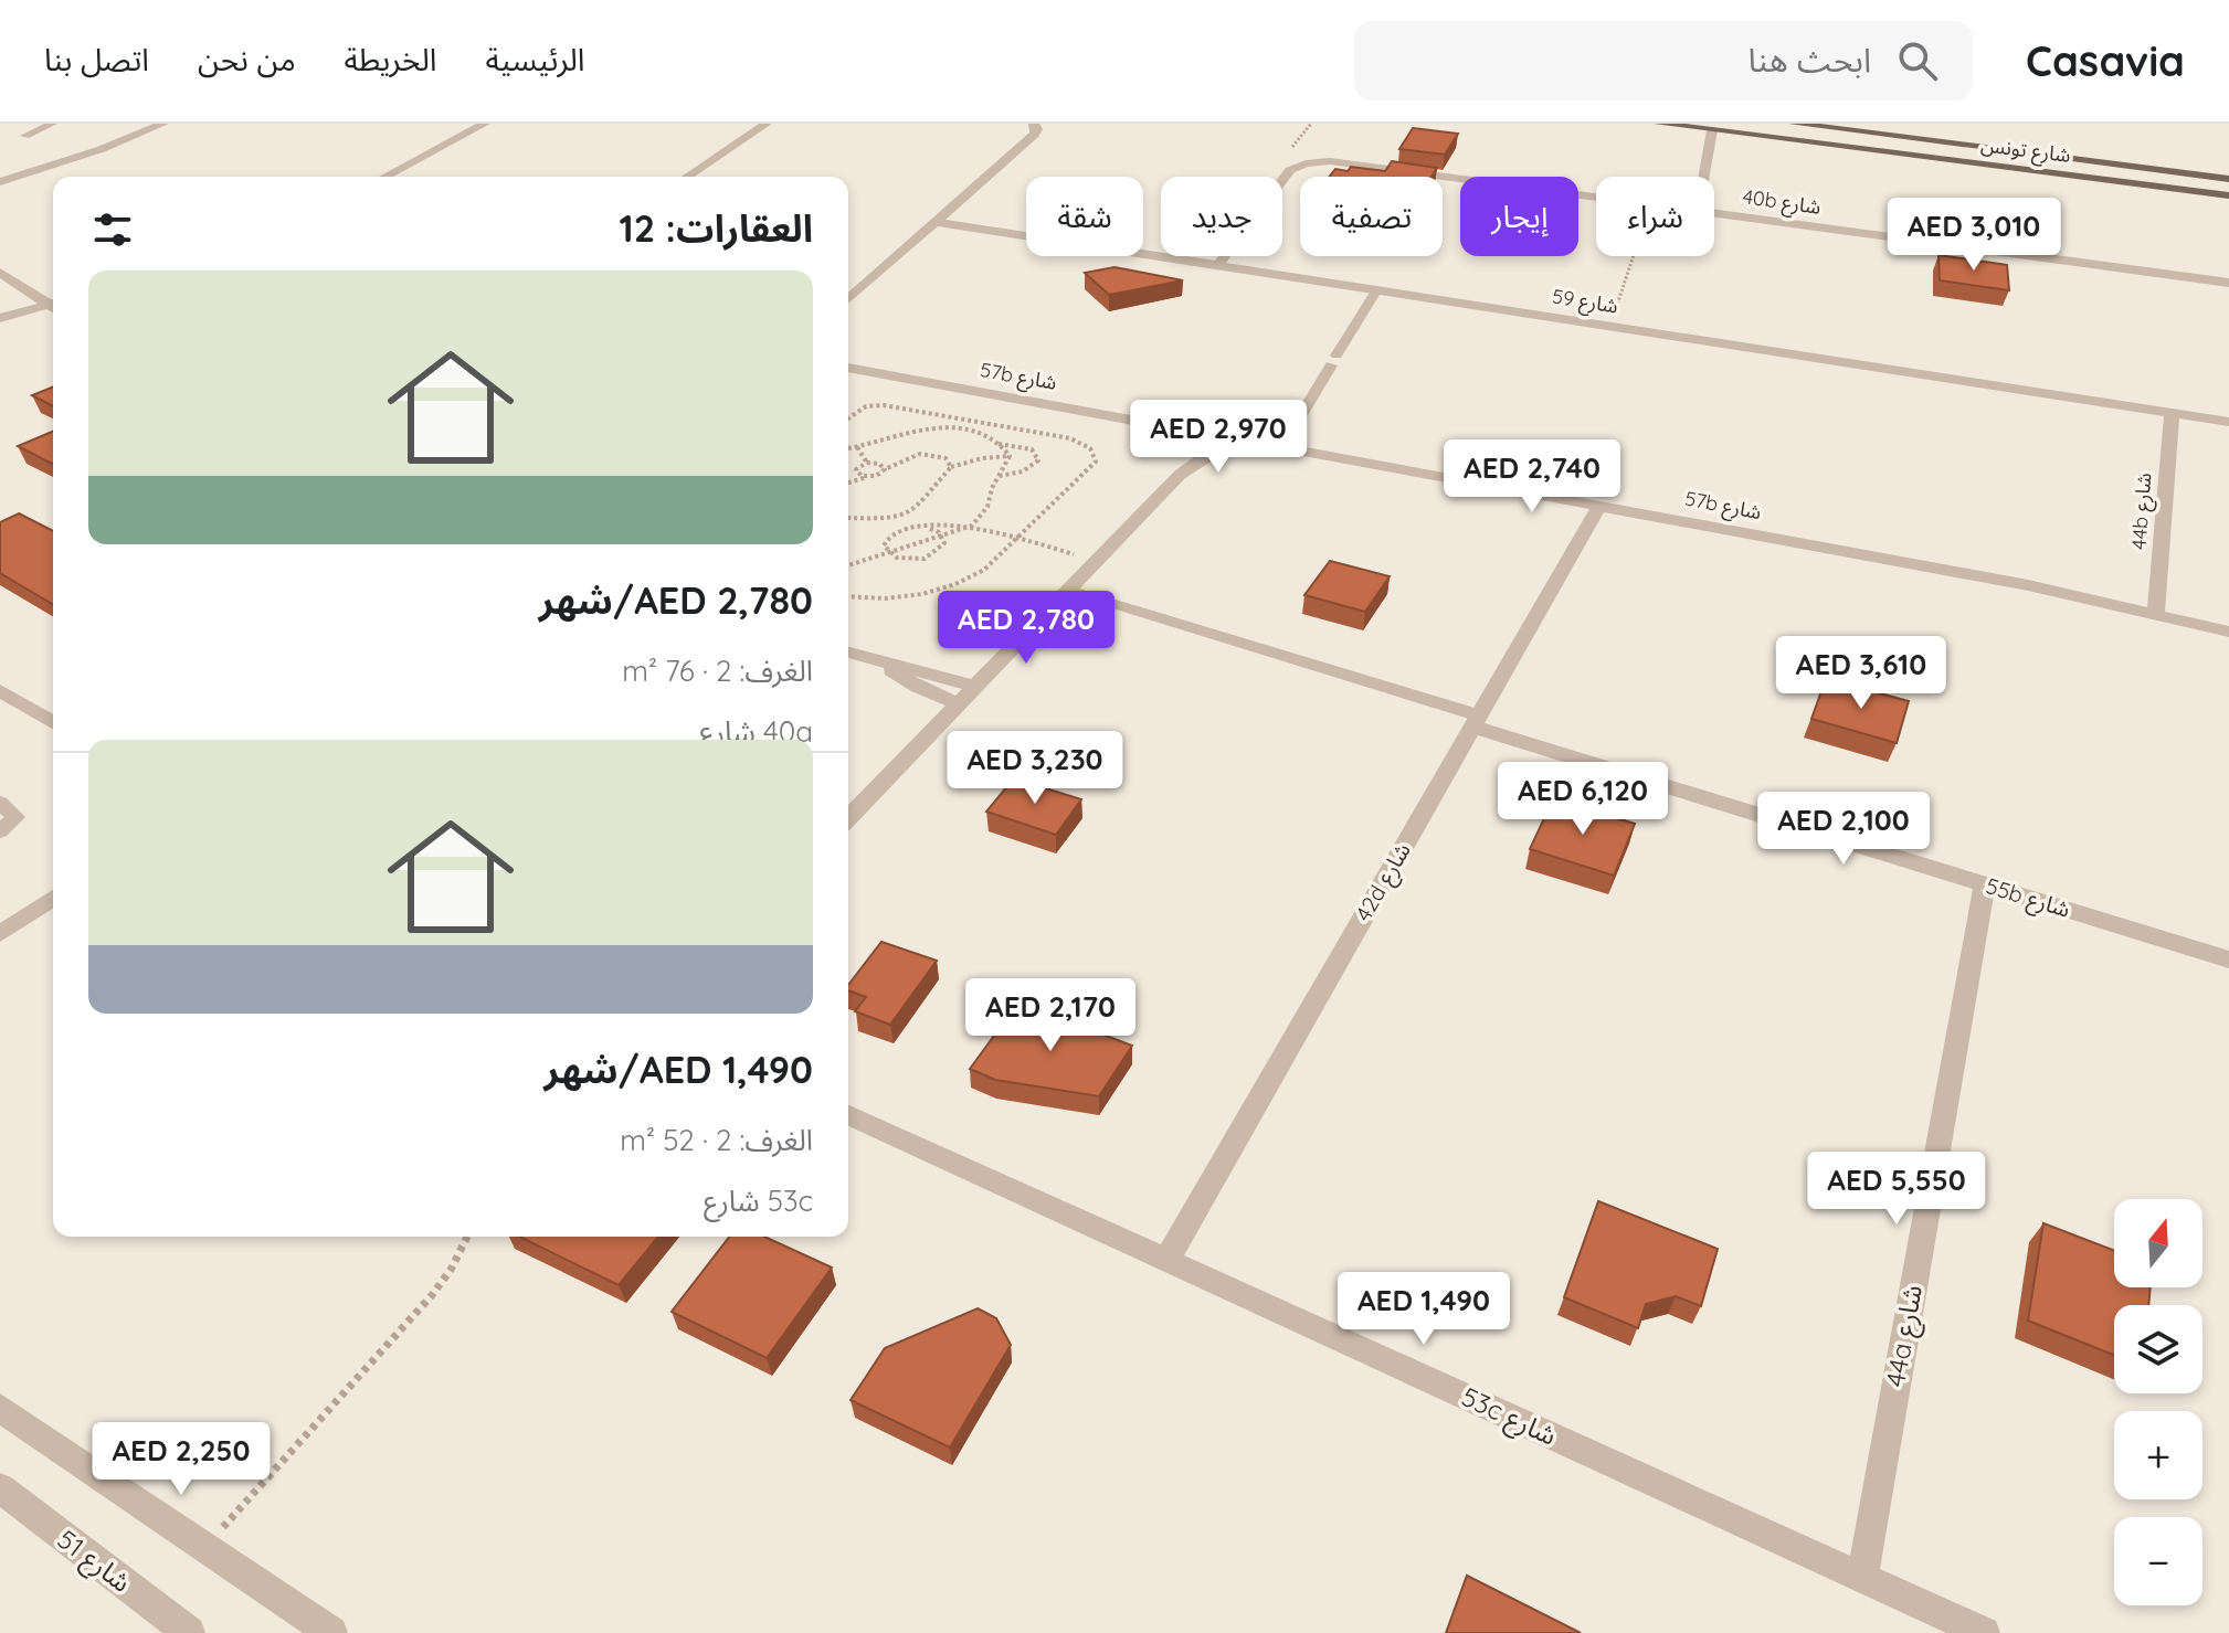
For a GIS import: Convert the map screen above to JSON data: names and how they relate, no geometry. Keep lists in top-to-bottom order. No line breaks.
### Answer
{"streets":{"main road":["شارع تونس"],"street":["40b شارع","شارع 59","57b شارع","44b شارع","42d شارع","55b شارع","44a شارع","53c شارع","شارع 51"]},"crossings":[["40b شارع","شارع 59"],["شارع 59","44b شارع"],["57b شارع","44b شارع"],["57b شارع","42d شارع"],["42d شارع","55b شارع"],["42d شارع","53c شارع"],["55b شارع","44a شارع"],["44a شارع","53c شارع"]],"north":"top","page":{"header":"Casavia","search":"ابحث هنا","nav":["الرئيسية","الخريطة","من نحن","اتصل بنا"],"chip":["شراء","إيجار","تصفية","جديد","شقة"],"heading":"العقارات: 12","price":["AED 3,010","AED 2,970","AED 2,740","AED 2,780","AED 3,610","AED 3,230","AED 6,120","AED 2,100","AED 2,170","AED 5,550","AED 1,490","AED 2,250"],"list":[{"name":"AED 2,780/شهر","note":"الغرف: 2 · 76 m² · 40a شارع"},{"name":"AED 1,490/شهر","note":"الغرف: 2 · 52 m² · 53c شارع"}],"map_buttons":["+","−"]}}
